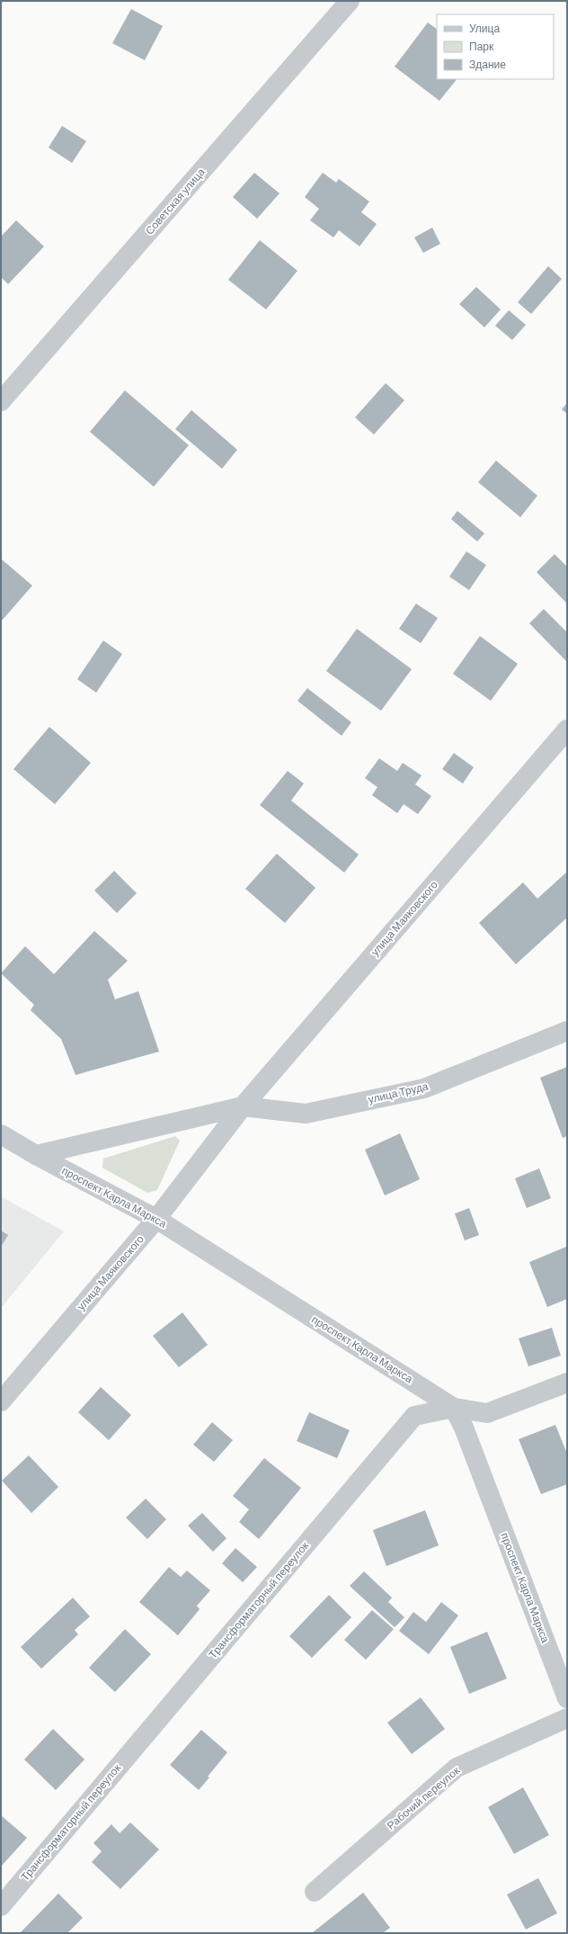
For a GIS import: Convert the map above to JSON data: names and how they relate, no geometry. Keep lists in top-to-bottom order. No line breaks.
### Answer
{"streets":{"street":["Советская улица","улица Маяковского","улица Труда","проспект Карла Маркса","Трансформаторный переулок","Рабочий переулок"]},"crossings":[["улица Маяковского","улица Труда"],["улица Маяковского","проспект Карла Маркса"],["проспект Карла Маркса","Трансформаторный переулок"]],"legend":["Улица","Парк","Здание"]}
